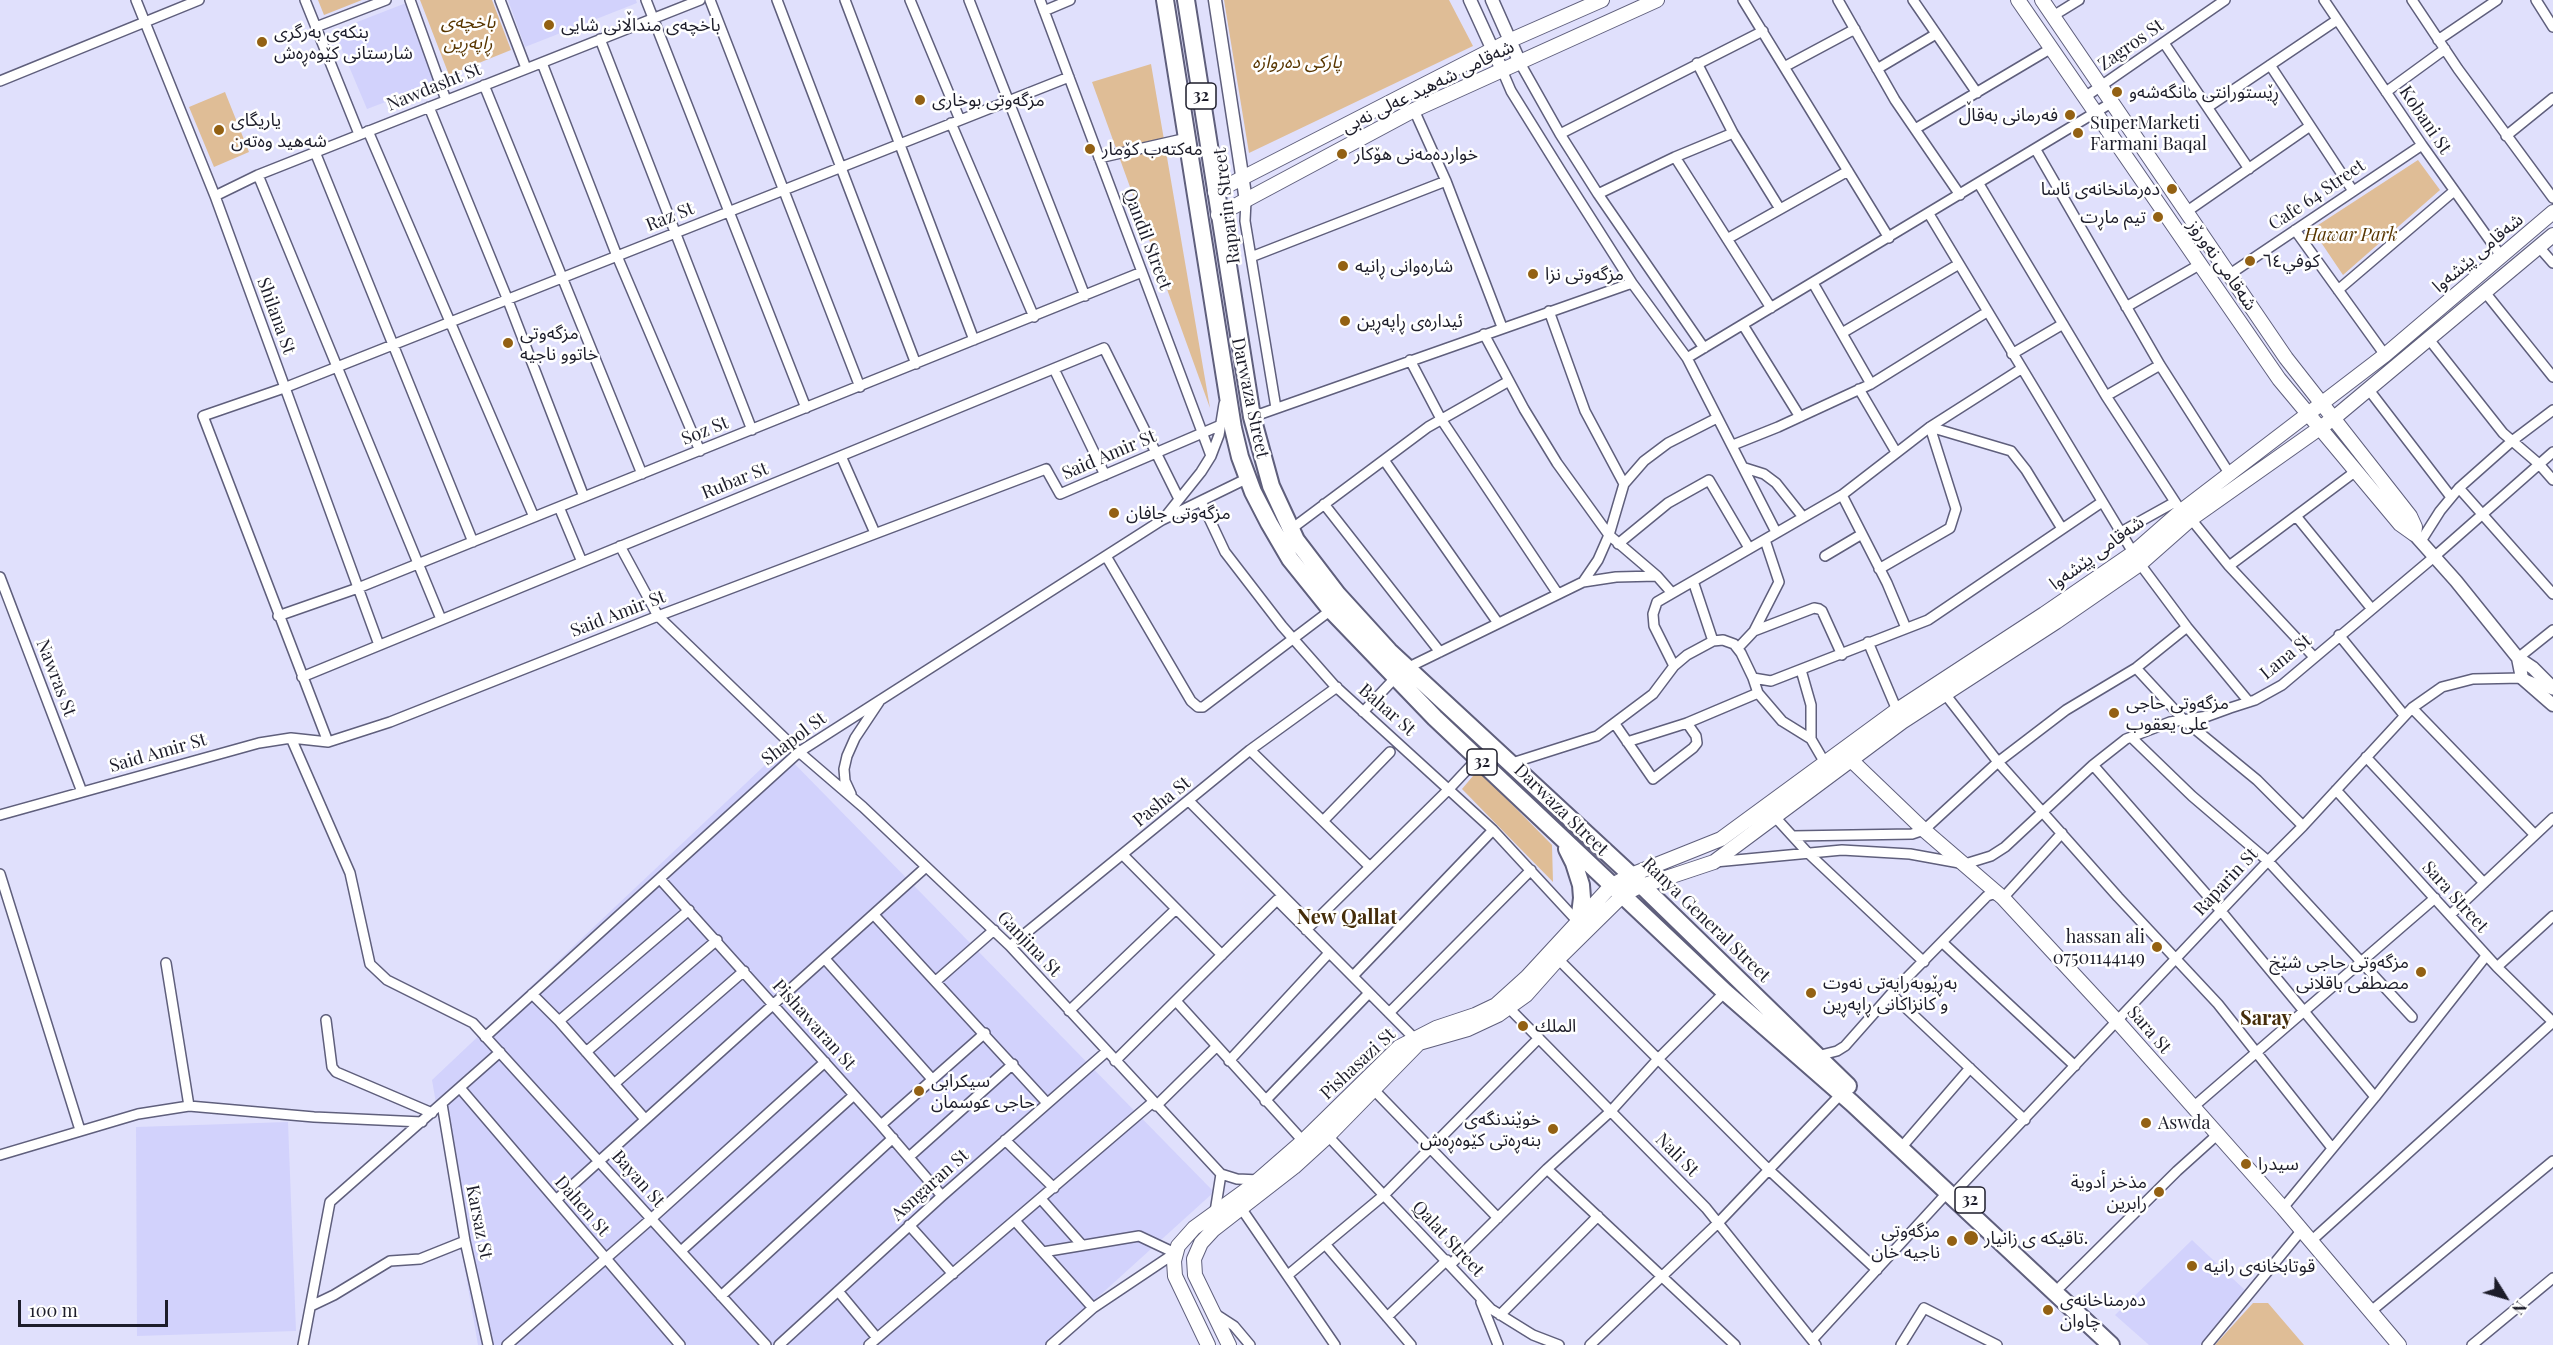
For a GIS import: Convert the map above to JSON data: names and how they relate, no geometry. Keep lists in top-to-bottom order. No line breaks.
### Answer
{"streets":{"highway":["32","Darwaza Street","Ranya General Street"],"main road":["شەقامی شەهید عەلی نەبی","شەقامی پێشەوا","شەقامی نەورۆز","Sara St","Pishasazi St"],"street":["Zagros St","Nawdasht St","Kobani St","Cafe 64 Street","Raparin Street","Raz St","Qandil Street","Shilana St","Soz St","Said Amir St","Rubar St","Lana St","Nawras St","Bahar St","Shapol St","Pasha St","Raparin St","Sara Street","Ganjina St","Pishawaran St","Nali St","Bayan St","Asngaran St","Dahen St","Karsaz St","Qalat Street"]},"crossings":[["Zagros St","شەقامی نەورۆز"],["Nawdasht St","Shilana St"],["شەقامی شەهید عەلی نەبی","32"],["شەقامی شەهید عەلی نەبی","Raparin Street"],["شەقامی شەهید عەلی نەبی","Ranya General Street"],["32","Raparin St"],["32","Ranya General Street"],["Kobani St","Cafe 64 Street"],["Kobani St","شەقامی پێشەوا"],["Cafe 64 Street","شەقامی نەورۆز"],["Raz St","Qandil Street"],["Raz St","Shilana St"],["Raz St","Soz St"],["Qandil Street","Soz St"],["Qandil Street","Said Amir St"],["شەقامی پێشەوا","شەقامی نەورۆز"],["شەقامی پێشەوا","Ranya General Street"],["شەقامی پێشەوا","Sara St"],["شەقامی پێشەوا","Pishasazi St"],["شەقامی نەورۆز","Lana St"],["شەقامی نەورۆز","Raparin St"],["Shilana St","Soz St"],["Shilana St","Rubar St"],["Darwaza Street","Ranya General Street"],["Darwaza Street","Pishasazi St"],["Said Amir St","Rubar St"],["Said Amir St","Nawras St"],["Said Amir St","Ganjina St"],["Said Amir St","Bayan St"],["Rubar St","Ganjina St"],["Lana St","Sara St"],["Bahar St","Pasha St"],["Bahar St","Pishasazi St"],["Shapol St","Ganjina St"],["Shapol St","Pishawaran St"],["Shapol St","Bayan St"],["Pasha St","Ganjina St"],["Raparin St","Sara Street"],["Raparin St","Ranya General Street"],["Raparin St","Sara St"],["Raparin St","Nali St"],["Ranya General Street","Pishasazi St"],["Ganjina St","Asngaran St"],["Pishawaran St","Asngaran St"],["Pishasazi St","Nali St"],["Pishasazi St","Qalat Street"]],"districts":["New Qallat","Saray"],"parks":["باخچەی ڕاپەڕین","پارکی دەروازە","Hawar Park"],"places":["باخچەی منداڵانی شایی","بنکەی بەرگری شارستانی کێوەڕەش","ڕێستورانتی مانگەشەو","مزگەوتی بوخاری","فەرمانی بەقاڵ","یاریگای شەهید وەتەن","SuperMarketi Farmani Baqal","مەکتەب کۆمار","خواردەمەنی هۆکار","دەرمانخانەی ئاسا","تیم ماڕت","كوفي٦٤","شارەوانی ڕانیە","مزگەوتی نزا","ئیدارەی ڕاپەڕین","مزگەوتی خاتوو ناجیە","مزگەوتی جافان","مزگەوتی حاجی علی یعقوب","hassan ali 07501144149","مزگەوتی حاجی شێخ مصطفی باقلانی","بەڕێوبەرایەتی نەوت و کانزاکانی ڕاپەڕین","الملك","سیکرابی حاجی عوسمان","Aswda","خوێندنگەی بنەڕەتی کێوەڕەش","سیدرا","مذخر أدوية رابرين","تاقيكه ى زانيار.","مزگەوتی ناجیە خان","قوتابخانەی رانیە","دەرمناخانەی چاوان"],"scale_bar":"100 m","north":"bottom right"}
